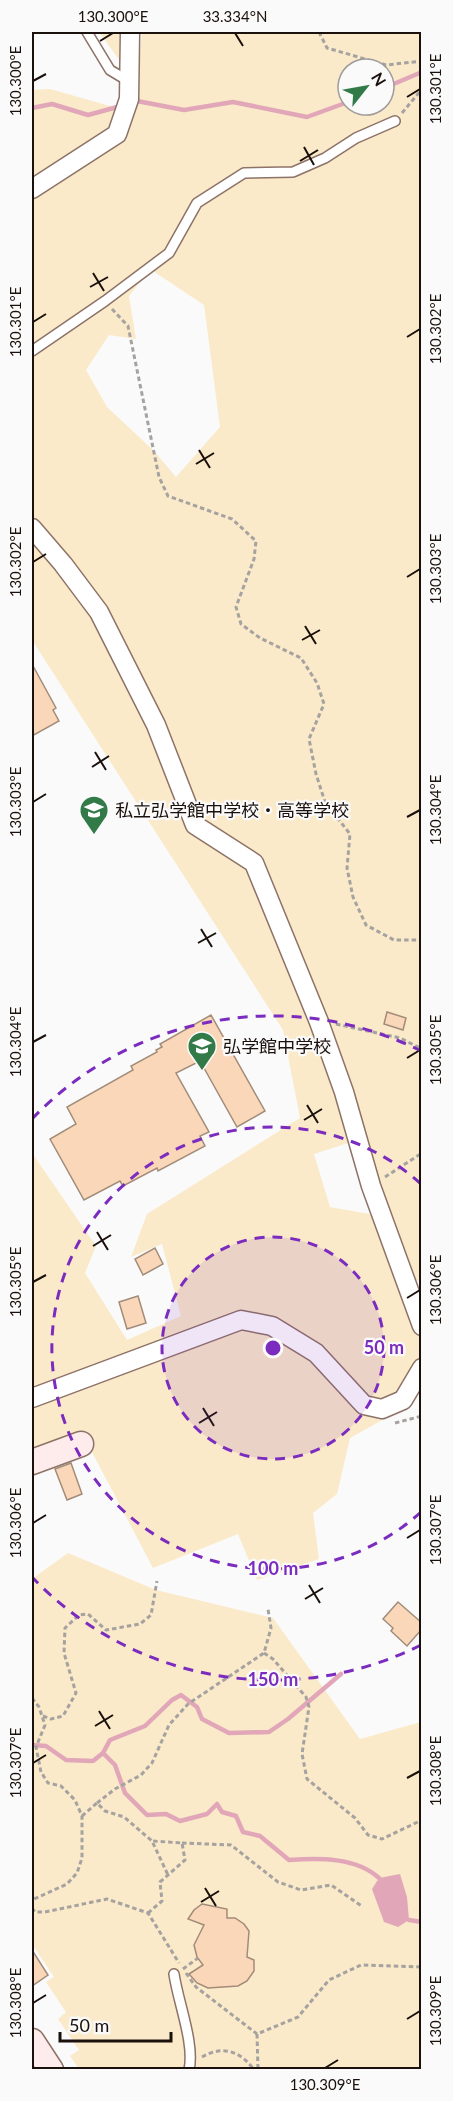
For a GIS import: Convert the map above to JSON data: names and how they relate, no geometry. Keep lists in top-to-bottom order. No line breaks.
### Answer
{"places":{"school or university":["私立弘学館中学校・高等学校","弘学館中学校"]},"scale_bar":"50 m","north":"top right","coordinates":["130.300°E","33.334°N","130.301°E","130.302°E","130.303°E","130.304°E","130.305°E","130.306°E","130.307°E","130.308°E","130.309°E"],"rings":["50 m","100 m","150 m"]}
